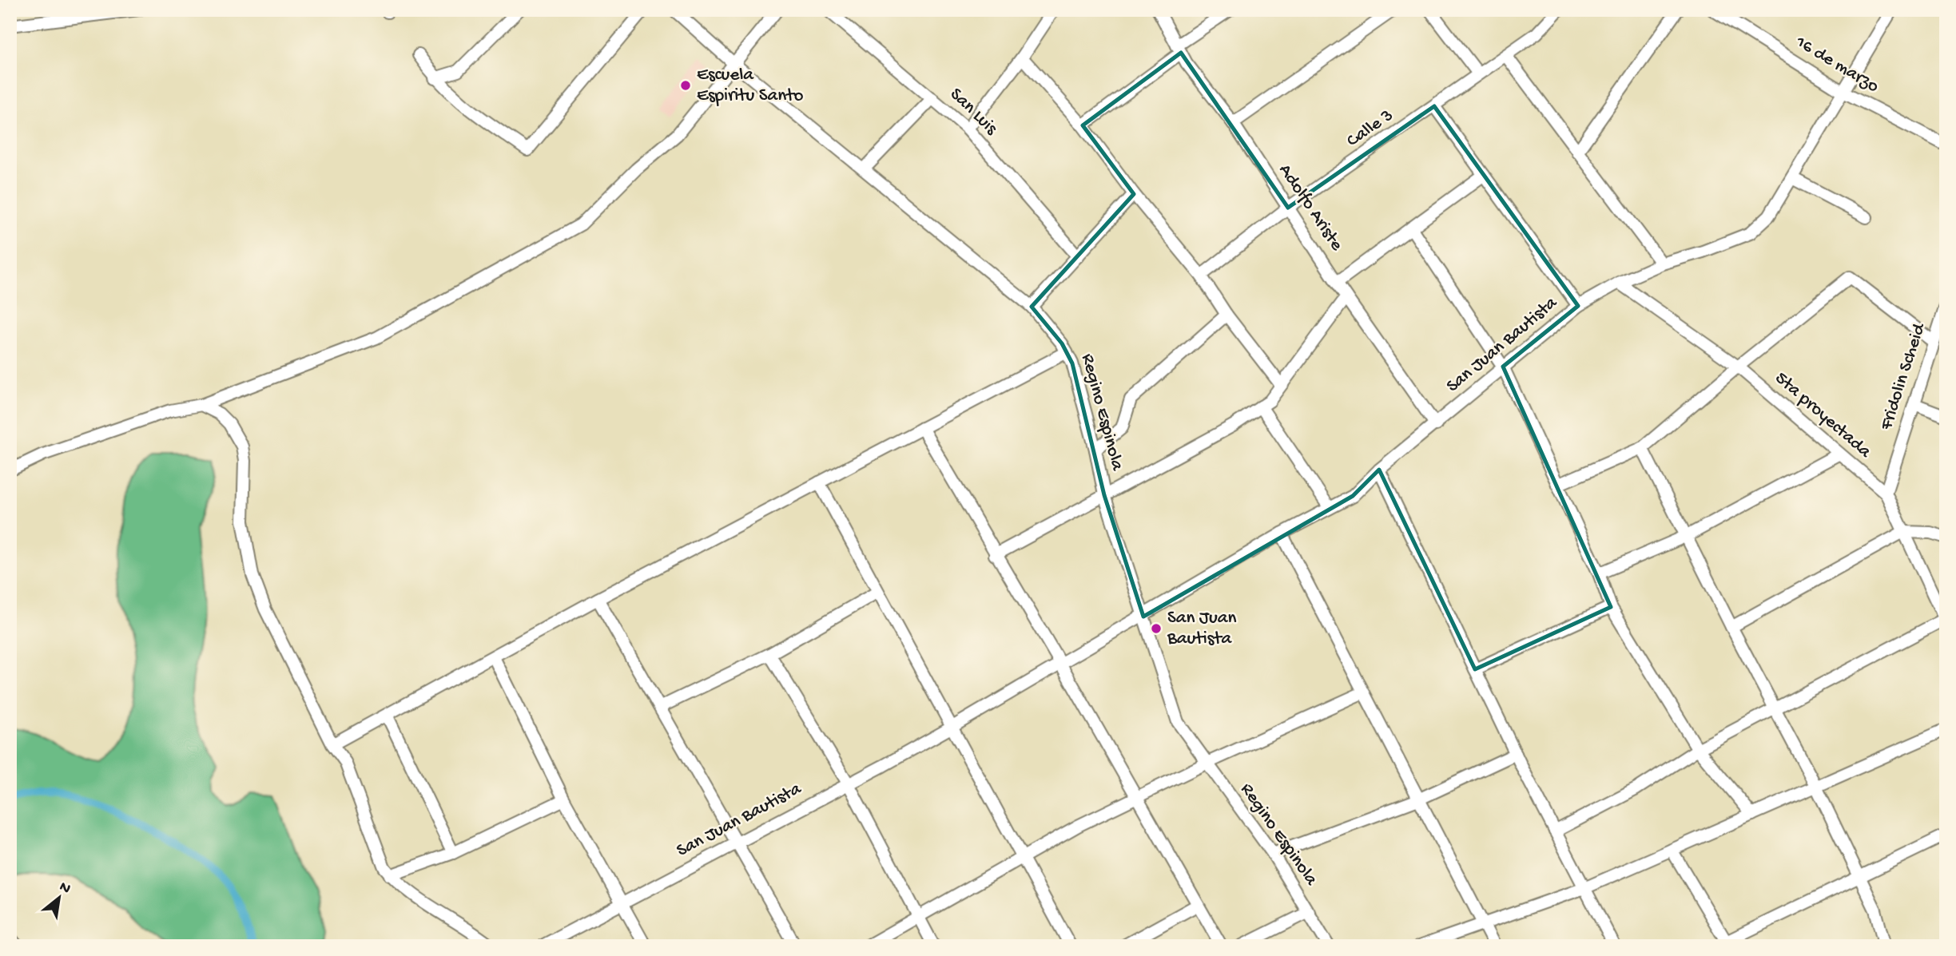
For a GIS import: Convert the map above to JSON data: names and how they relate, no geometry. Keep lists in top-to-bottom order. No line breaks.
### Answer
{"streets":{"street":["16 de marzo","San Luis","Calle 3","Adolfo Ariste","San Juan Bautista","Fridolin Scheid","Regino Espinola","5ta proyectada"]},"crossings":[["16 de marzo","San Juan Bautista"],["Calle 3","Adolfo Ariste"],["Adolfo Ariste","San Juan Bautista"],["San Juan Bautista","Regino Espinola"],["San Juan Bautista","5ta proyectada"],["Fridolin Scheid","5ta proyectada"]],"places":["Escuela Espiritu Santo","San Juan Bautista"],"north":"top right"}
